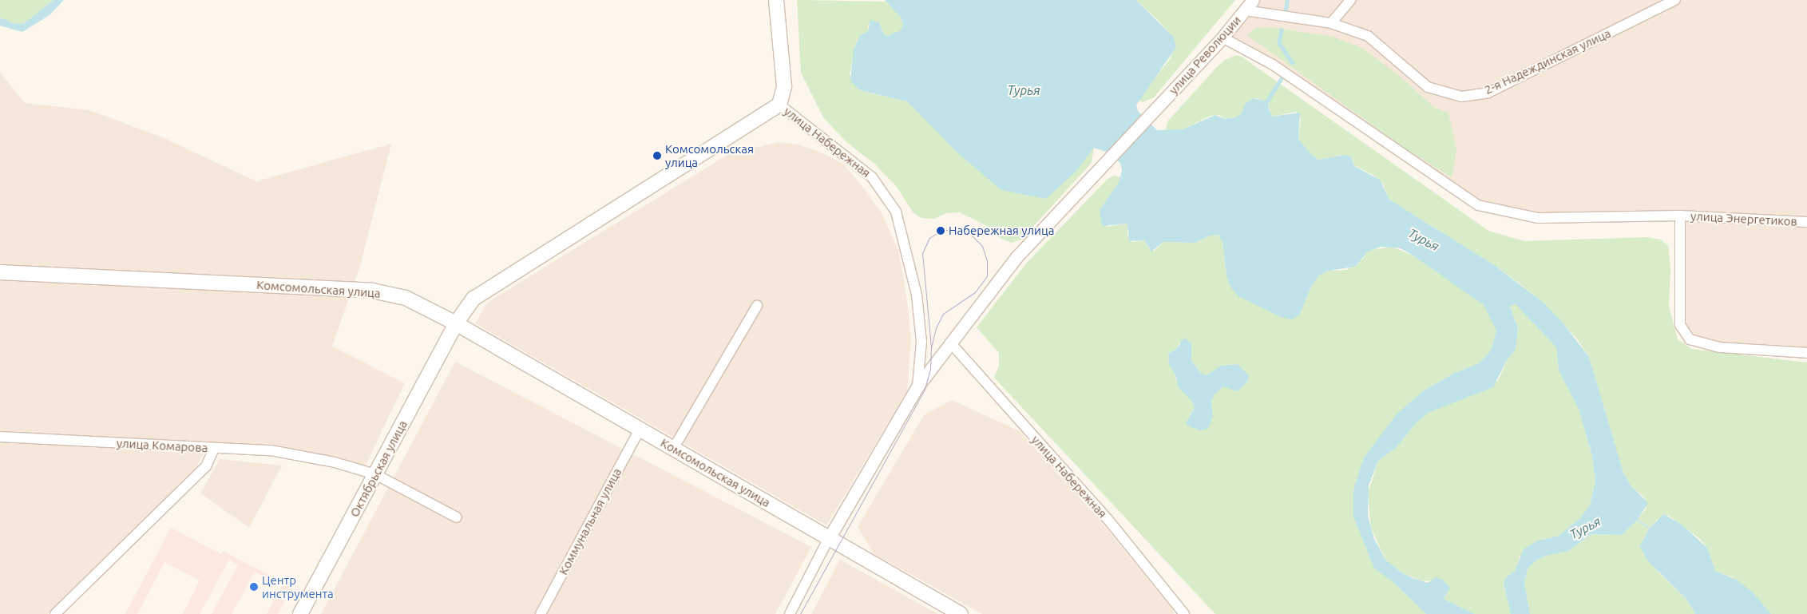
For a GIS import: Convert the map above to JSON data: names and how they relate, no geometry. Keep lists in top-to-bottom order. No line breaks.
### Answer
{"streets":{"main road":["Комсомольская улица","Октябрьская улица"],"street":["улица Революции","2-я Надеждинская улица","улица Набережная","улица Энергетиков","улица Комарова","Коммунальная улица"]},"crossings":[["улица Революции","2-я Надеждинская улица"],["улица Революции","улица Набережная"],["улица Революции","улица Энергетиков"],["улица Революции","Комсомольская улица"],["улица Набережная","Октябрьская улица"],["Комсомольская улица","Октябрьская улица"],["Комсомольская улица","Коммунальная улица"]],"water":["Турья"],"places":["Комсомольская улица","Набережная улица","Центр инструмента"]}
